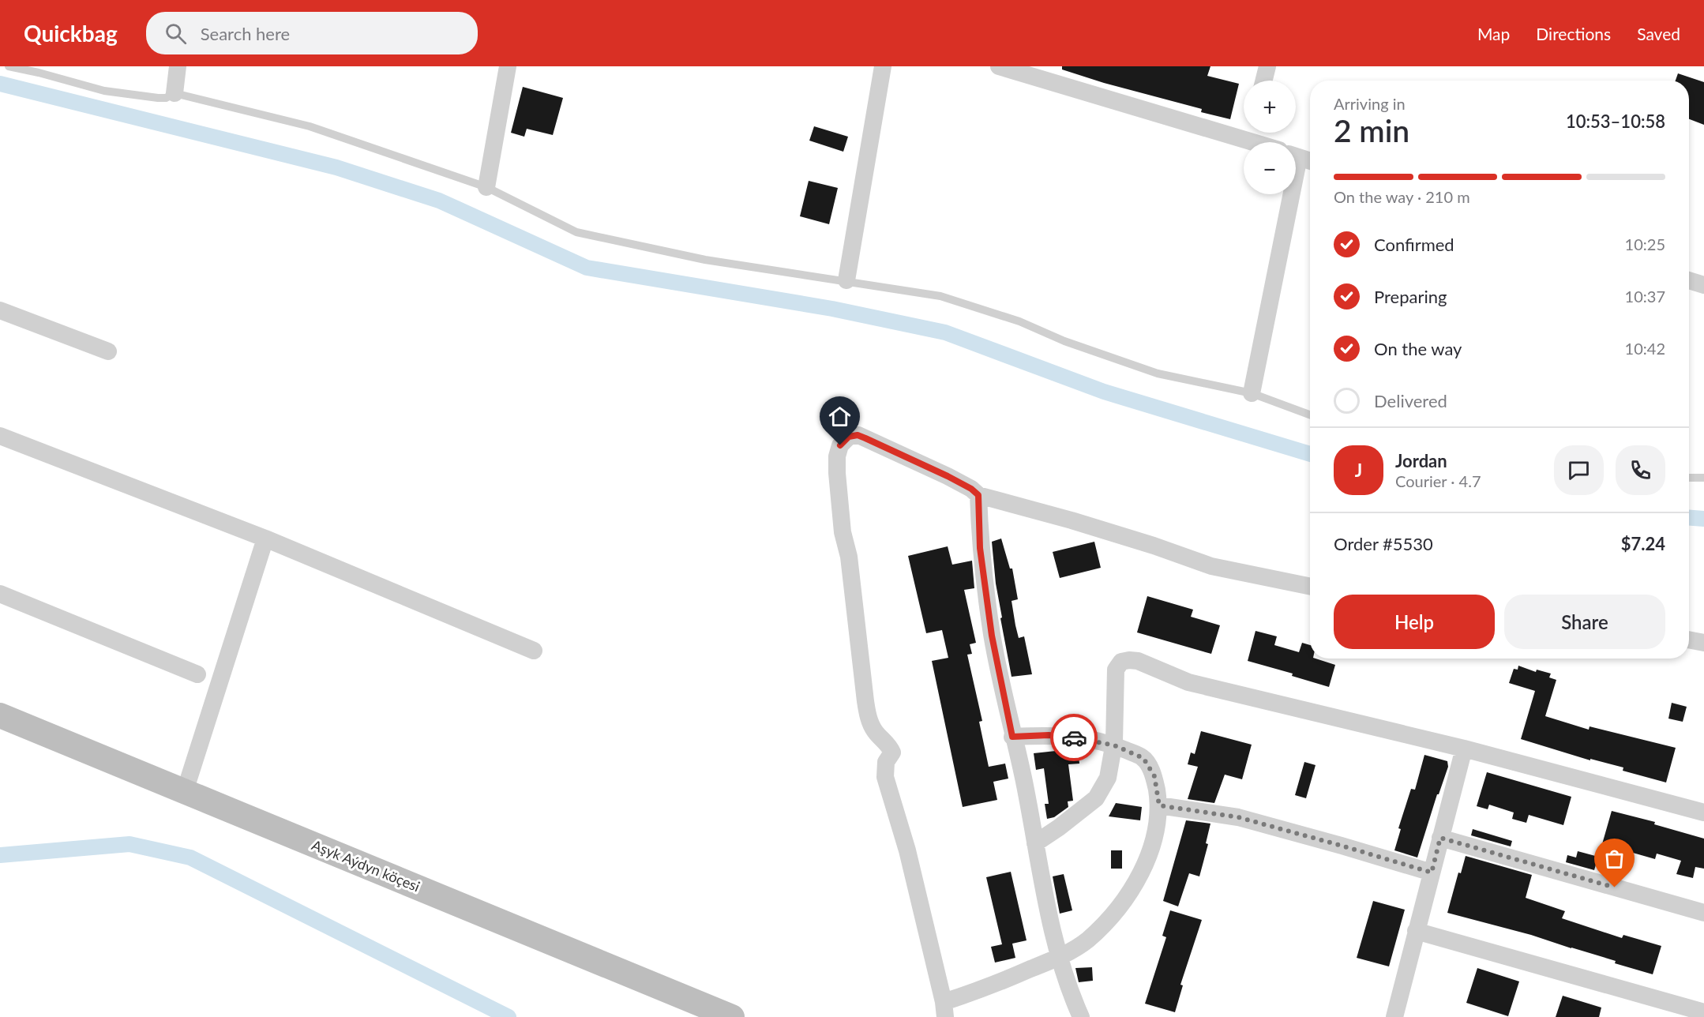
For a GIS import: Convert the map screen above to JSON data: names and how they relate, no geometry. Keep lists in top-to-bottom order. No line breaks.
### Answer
{"streets":{"main road":["Aşyk Aýdyn köçesi"]},"page":{"header":"Quickbag","search":"Search here","nav":["Map","Directions","Saved"],"map_buttons":["+","−"],"heading":["2 min","Arriving in","10:53–10:58"],"panel":["Jordan","Courier · 4.7","Order #5530","$7.24"],"bar":"On the way · 210 m","list":[["Confirmed","10:25"],["Preparing","10:37"],["On the way","10:42"],"Delivered"],"round":"J","buttons":["Help","Share"]}}
